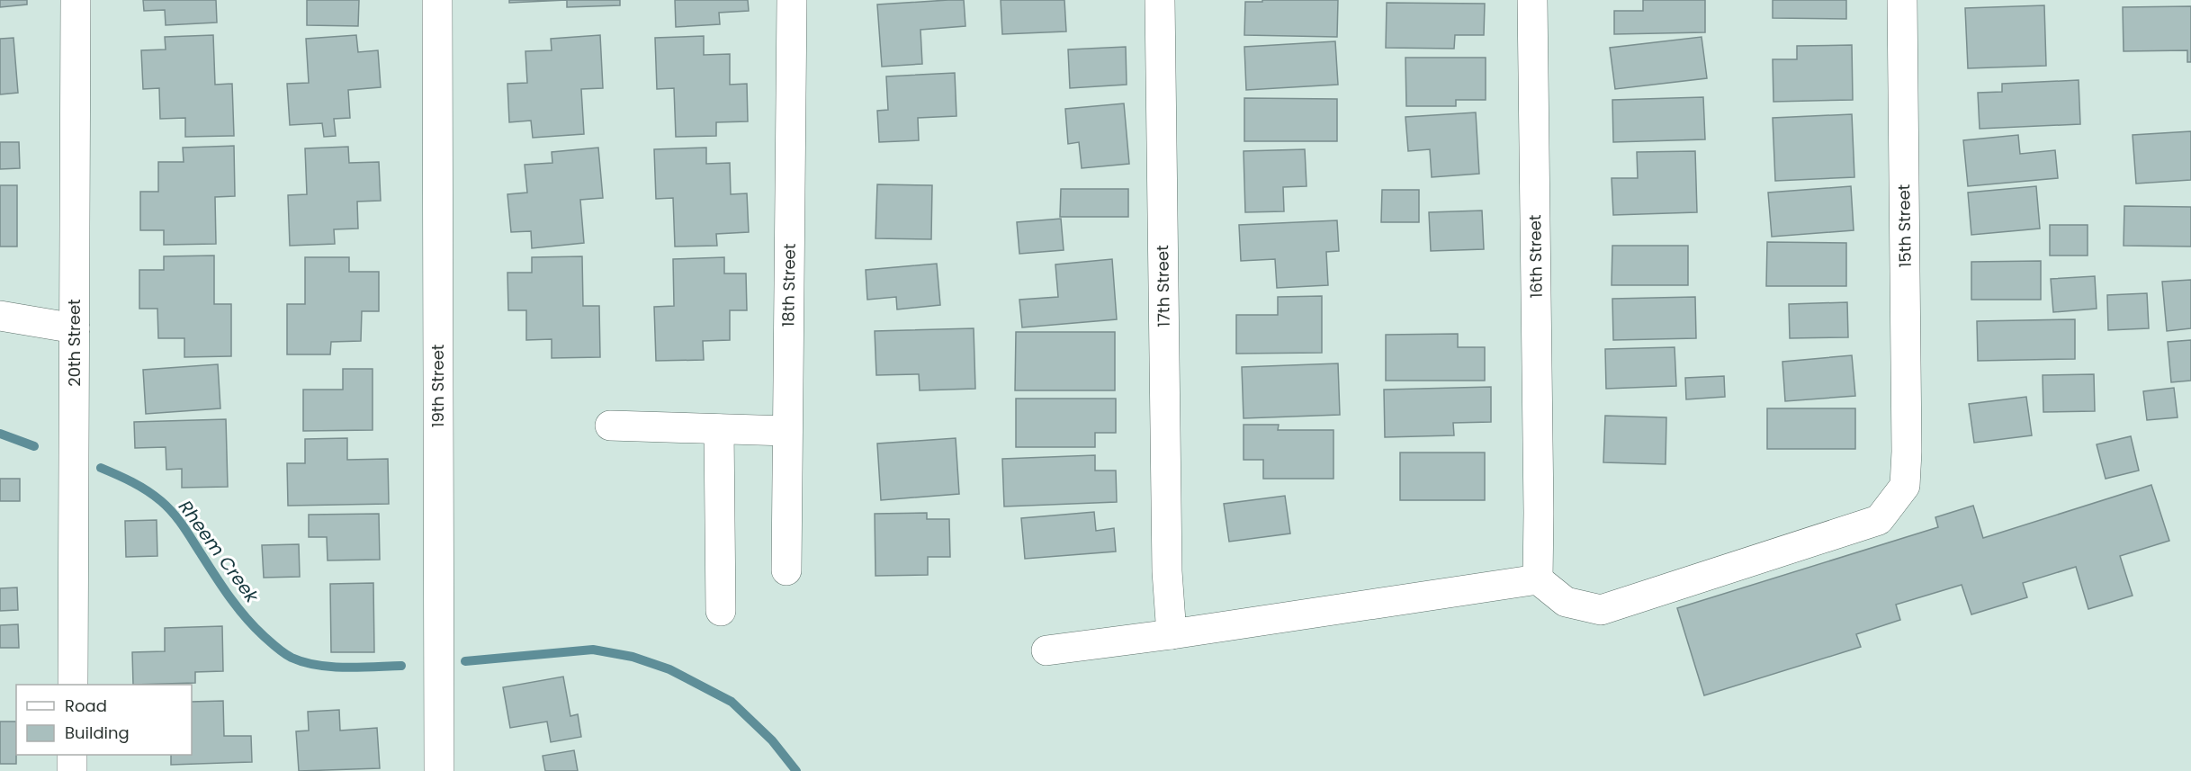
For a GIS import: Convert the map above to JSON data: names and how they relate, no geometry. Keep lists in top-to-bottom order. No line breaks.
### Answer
{"streets":{"street":["15th Street","16th Street","18th Street","17th Street","20th Street","19th Street"]},"crossings":[["15th Street","16th Street"]],"water":["Rheem Creek"],"legend":["Road","Building"]}
